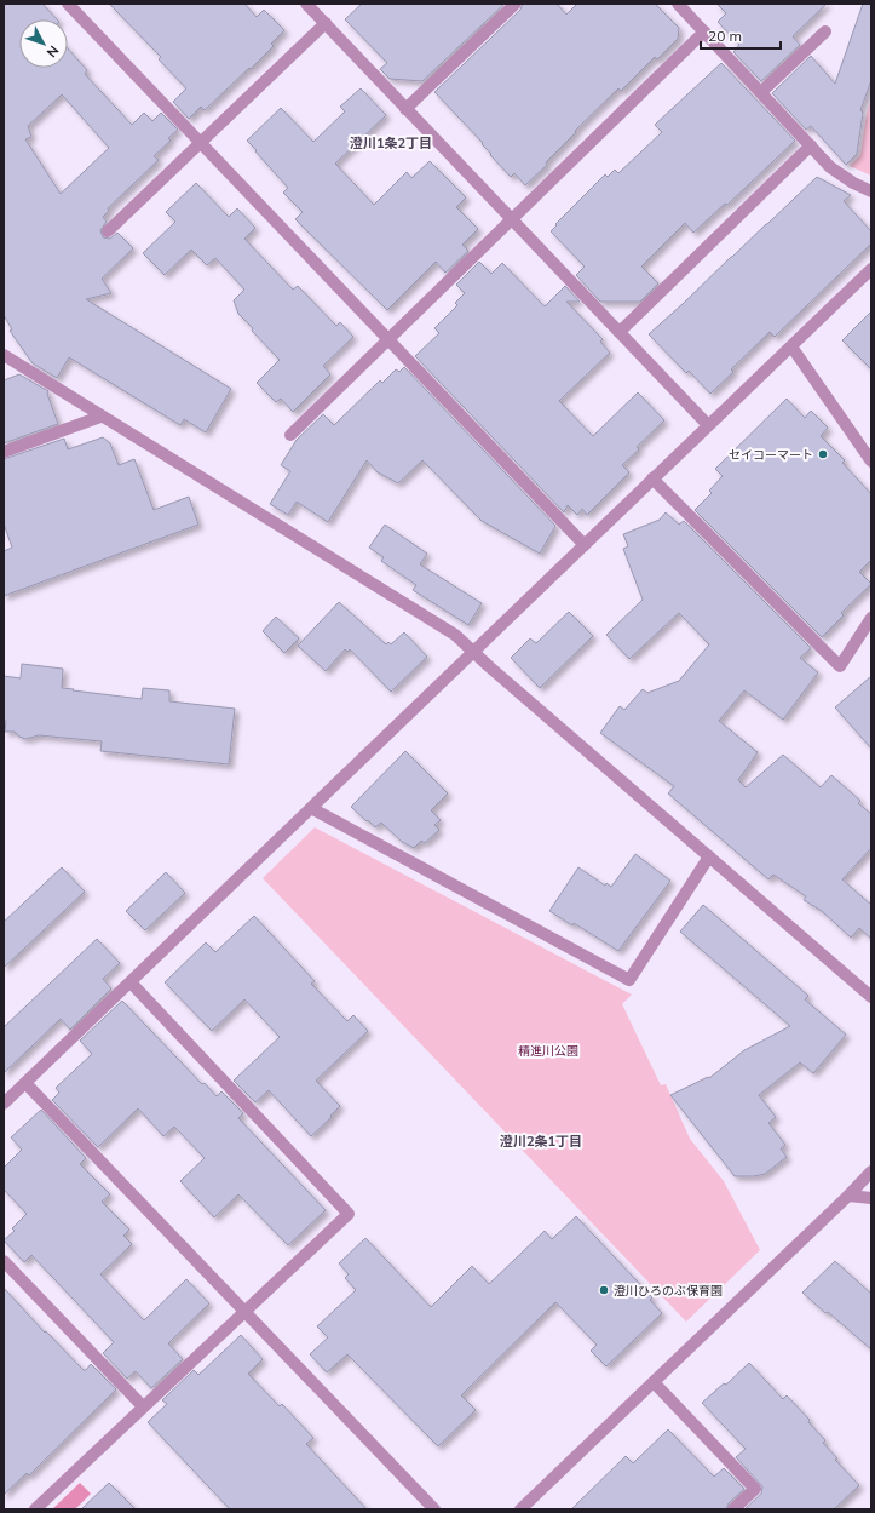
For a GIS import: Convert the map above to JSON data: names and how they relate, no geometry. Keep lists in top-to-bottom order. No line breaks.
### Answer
{"districts":["澄川1条2丁目","澄川2条1丁目"],"parks":["精進川公園"],"places":["セイコーマート","澄川ひろのぶ保育園"],"scale_bar":"20 m","north":"bottom right"}
